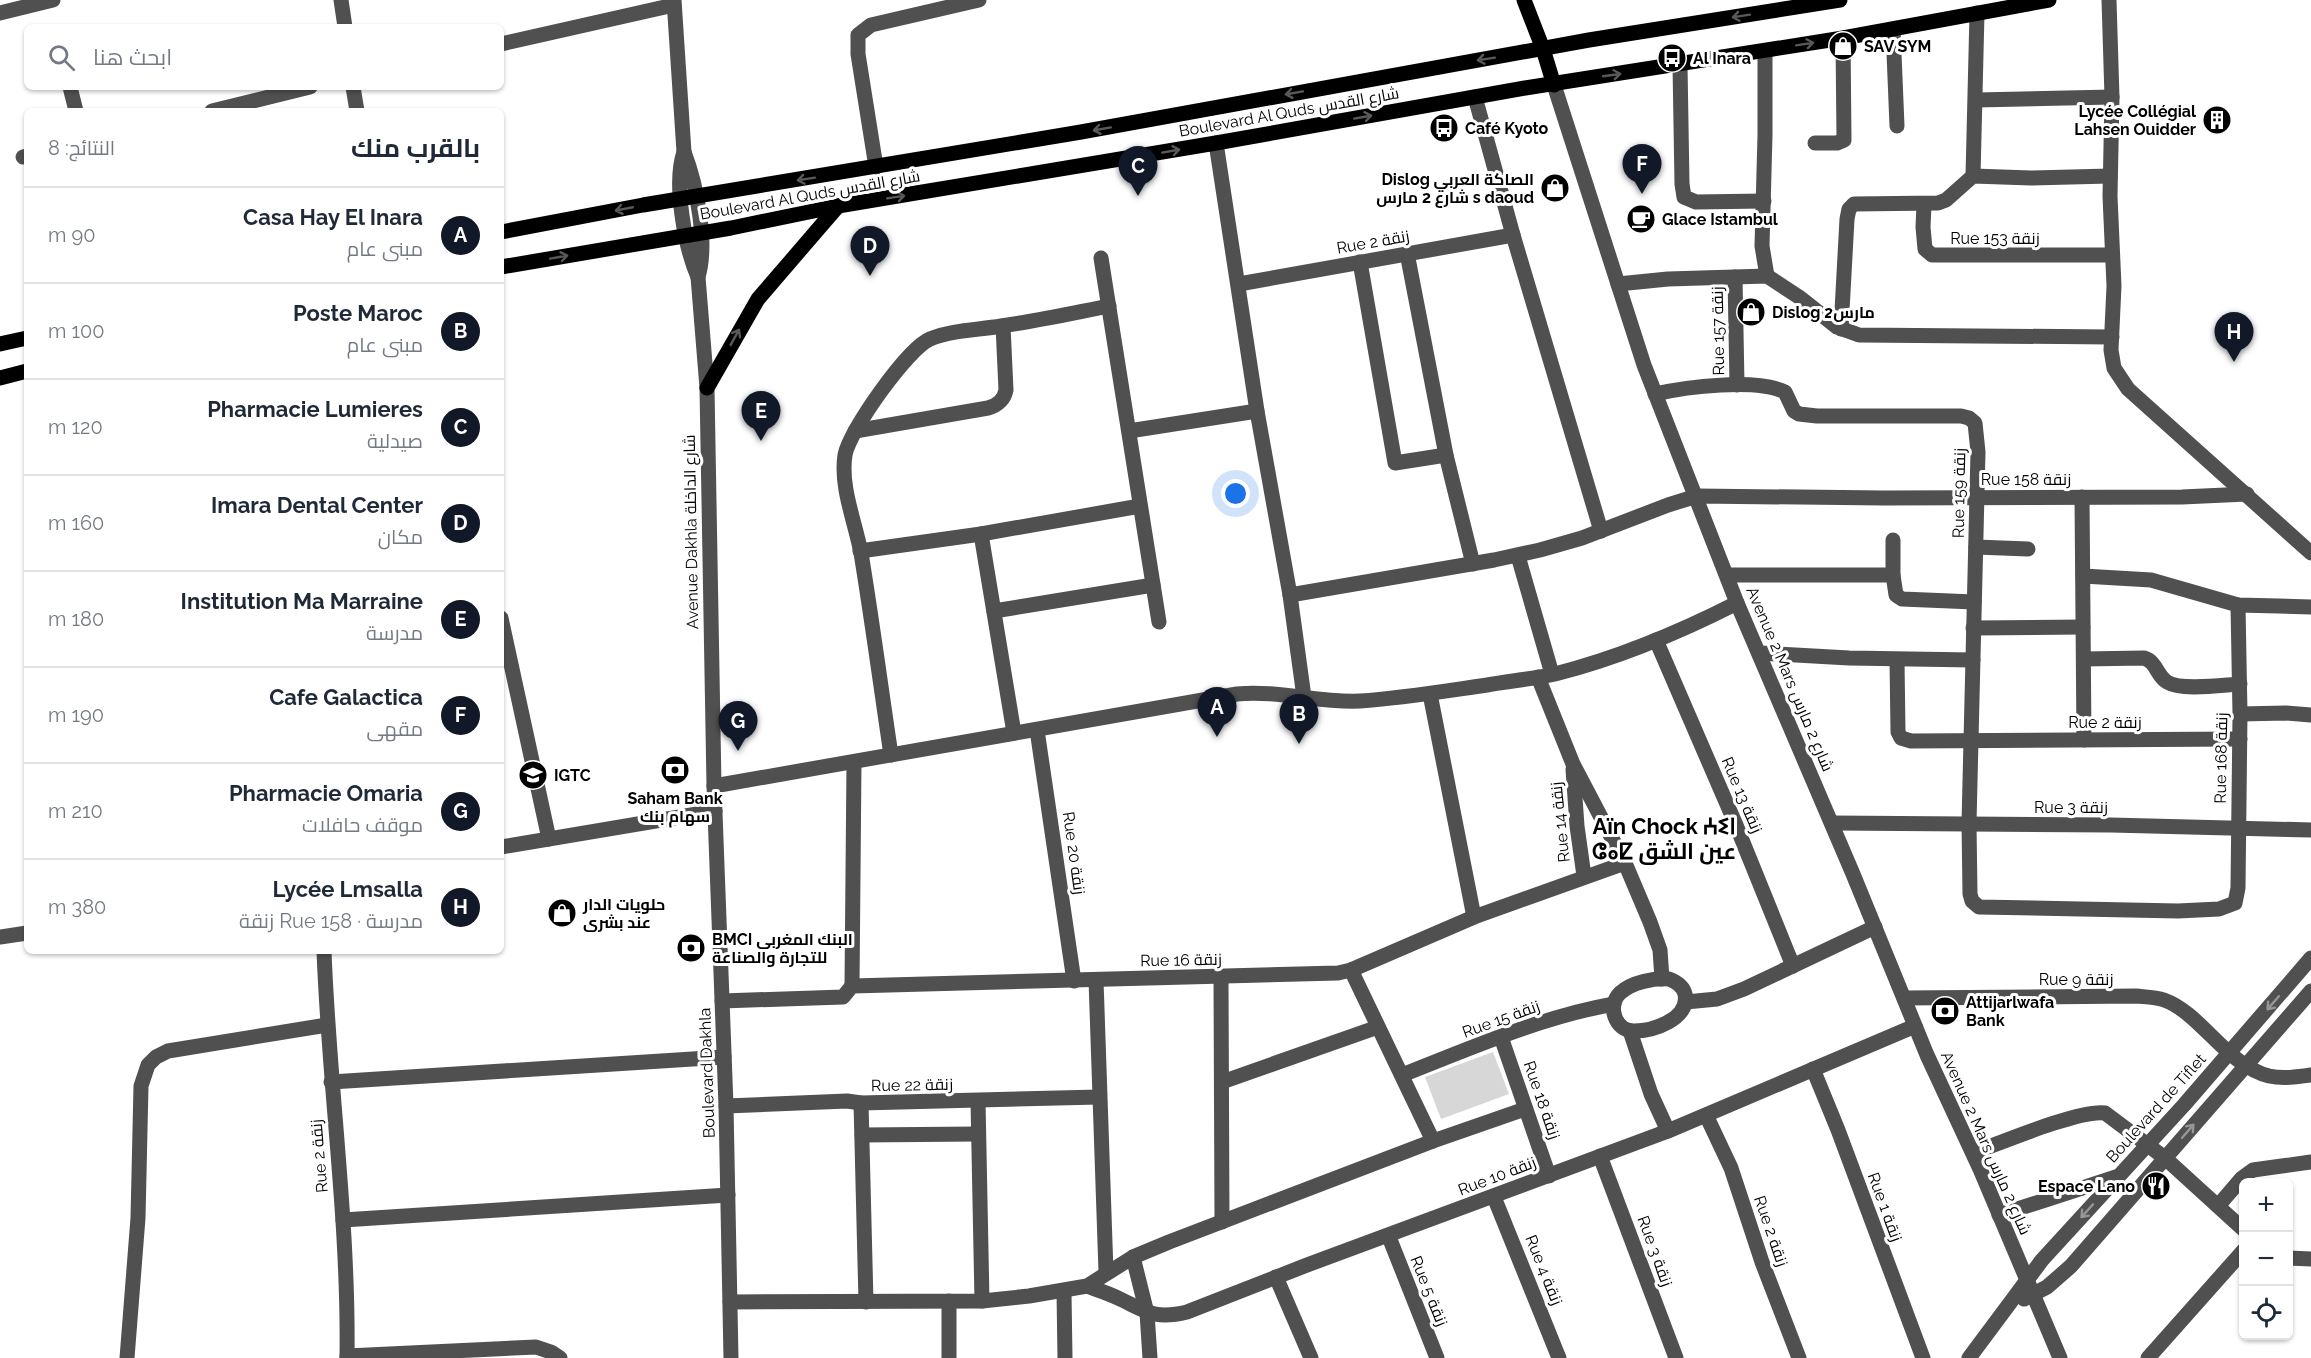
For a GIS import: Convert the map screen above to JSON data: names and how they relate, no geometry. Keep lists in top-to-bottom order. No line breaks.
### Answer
{"streets":{"main road":["Boulevard Al Quds شارع القدس","Avenue 2 Mars شارع 2 مارس"],"street":["Rue 153 زنقة","Rue 2 زنقة","Rue 157 زنقة","Rue 158 زنقة","Rue 159 زنقة","Avenue Dakhla شارع الداخلة","Rue 168 زنقة","Rue 13 زنقة","Rue 3 زنقة","Rue 14 زنقة","Rue 20 زنقة","Rue 16 زنقة","Rue 9 زنقة","Rue 15 زنقة","Boulevard Dakhla","Rue 22 زنقة","Rue 18 زنقة","Boulevard de Tiflet","Rue 10 زنقة","Rue 1 زنقة","Rue 4 زنقة","Rue 5 زنقة"]},"crossings":[["Boulevard Al Quds شارع القدس","Avenue Dakhla شارع الداخلة"],["Boulevard Al Quds شارع القدس","Avenue 2 Mars شارع 2 مارس"],["Rue 2 زنقة","Rue 159 زنقة"],["Rue 2 زنقة","Rue 168 زنقة"],["Rue 2 زنقة","Rue 10 زنقة"],["Rue 157 زنقة","Rue 159 زنقة"],["Rue 158 زنقة","Rue 159 زنقة"],["Rue 158 زنقة","Avenue 2 Mars شارع 2 مارس"],["Rue 158 زنقة","Rue 14 زنقة"],["Rue 159 زنقة","Avenue 2 Mars شارع 2 مارس"],["Rue 159 زنقة","Rue 168 زنقة"],["Rue 159 زنقة","Rue 3 زنقة"],["Avenue Dakhla شارع الداخلة","Boulevard Dakhla"],["Avenue 2 Mars شارع 2 مارس","Rue 3 زنقة"],["Avenue 2 Mars شارع 2 مارس","Rue 9 زنقة"],["Avenue 2 Mars شارع 2 مارس","Boulevard de Tiflet"],["Avenue 2 Mars شارع 2 مارس","Rue 10 زنقة"],["Rue 168 زنقة","Rue 3 زنقة"],["Rue 3 زنقة","Rue 10 زنقة"],["Rue 14 زنقة","Rue 16 زنقة"],["Rue 14 زنقة","Rue 15 زنقة"],["Rue 20 زنقة","Rue 16 زنقة"],["Rue 16 زنقة","Boulevard Dakhla"],["Rue 9 زنقة","Boulevard de Tiflet"],["Rue 15 زنقة","Rue 18 زنقة"],["Boulevard Dakhla","Rue 22 زنقة"],["Rue 18 زنقة","Rue 10 زنقة"],["Rue 10 زنقة","Rue 1 زنقة"],["Rue 10 زنقة","Rue 4 زنقة"],["Rue 10 زنقة","Rue 5 زنقة"]],"districts":["Aïn Chock ⵄⵉⵏ ⵛⴰⵇ عين الشق"],"places":{"shop":["SAV SYM","Dislog الصاكة العربي شارع 2 مارس s daoud","Dislog 2مارس","حلويات الدار عند بشرى"],"bus stop":["Al Inara","Café Kyoto"],"building":["Lycée Collégial Lahsen Ouidder"],"cafe":["Glace Istambul"],"bank":["Saham Bank سهام بنك","BMCI البنك المغربي للتجارة والصناعة","Attijarlwafa Bank"],"school or university":["IGTC"],"restaurant":["Espace Lano"]},"page":{"search":"ابحث هنا","heading":["بالقرب منك","النتائج: 8"],"pins":["F","C","D","H","E","A","B","G"],"list":[{"mark":"A","name":"Casa Hay El Inara","note":"مبنى عام","value":"90 m"},{"mark":"B","name":"Poste Maroc","note":"مبنى عام","value":"100 m"},{"mark":"C","name":"Pharmacie Lumieres","note":"صيدلية","value":"120 m"},{"mark":"D","name":"Imara Dental Center","note":"مكان","value":"160 m"},{"mark":"E","name":"Institution Ma Marraine","note":"مدرسة","value":"180 m"},{"mark":"F","name":"Cafe Galactica","note":"مقهى","value":"190 m"},{"mark":"G","name":"Pharmacie Omaria","note":"موقف حافلات","value":"210 m"},{"mark":"H","name":"Lycée Lmsalla","note":"مدرسة · Rue 158 زنقة","value":"380 m"}],"map_buttons":["+","−"]}}
